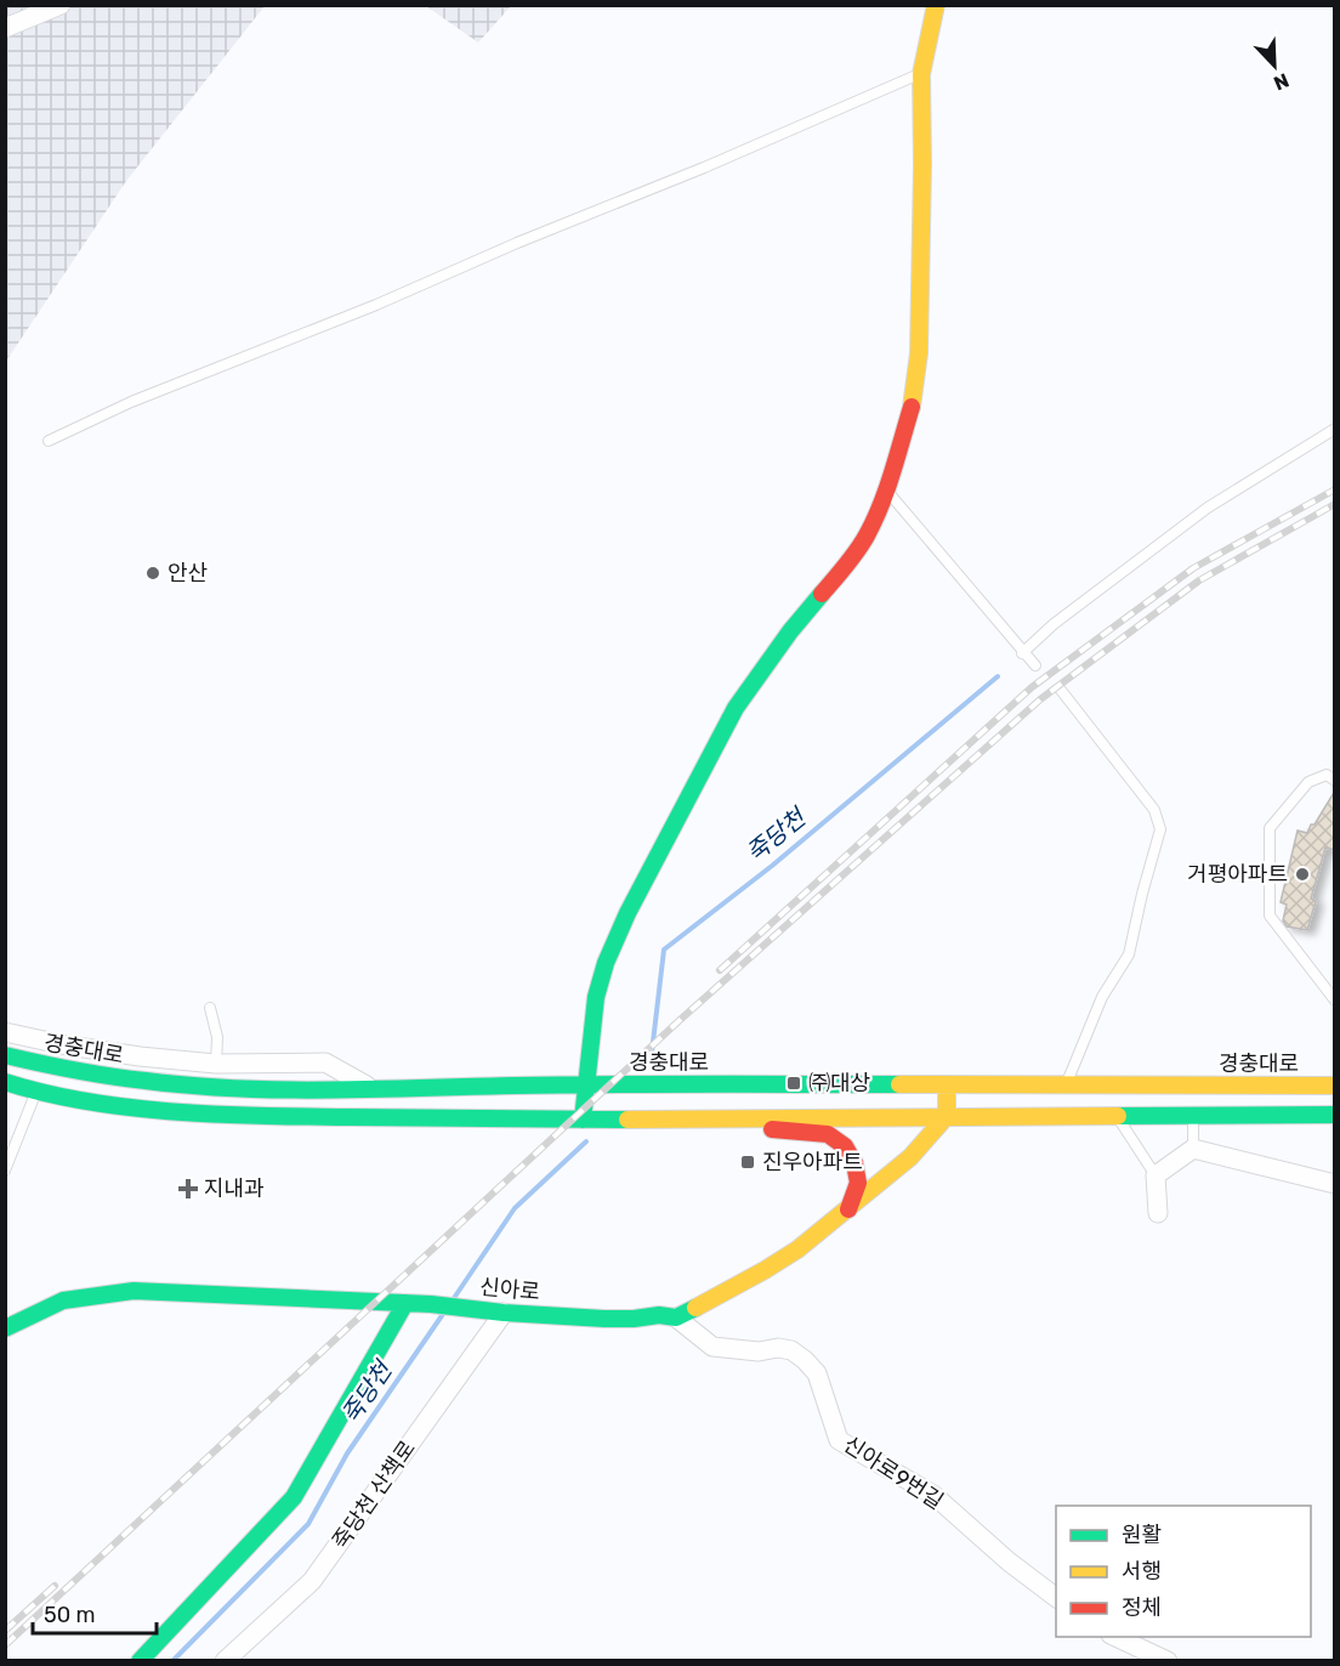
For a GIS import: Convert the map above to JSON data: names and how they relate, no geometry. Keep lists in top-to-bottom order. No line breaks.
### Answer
{"streets":{"street":["경충대로","신아로","신아로9번길","죽당천 산책로"]},"crossings":[["신아로","신아로9번길"],["신아로","죽당천 산책로"]],"water":["죽당천"],"places":{"other":["안산","거평아파트"],"transit":["㈜대상","진우아파트"],"health":["지내과"]},"legend":["원활","서행","정체"],"scale_bar":"50 m","north":"bottom right"}
